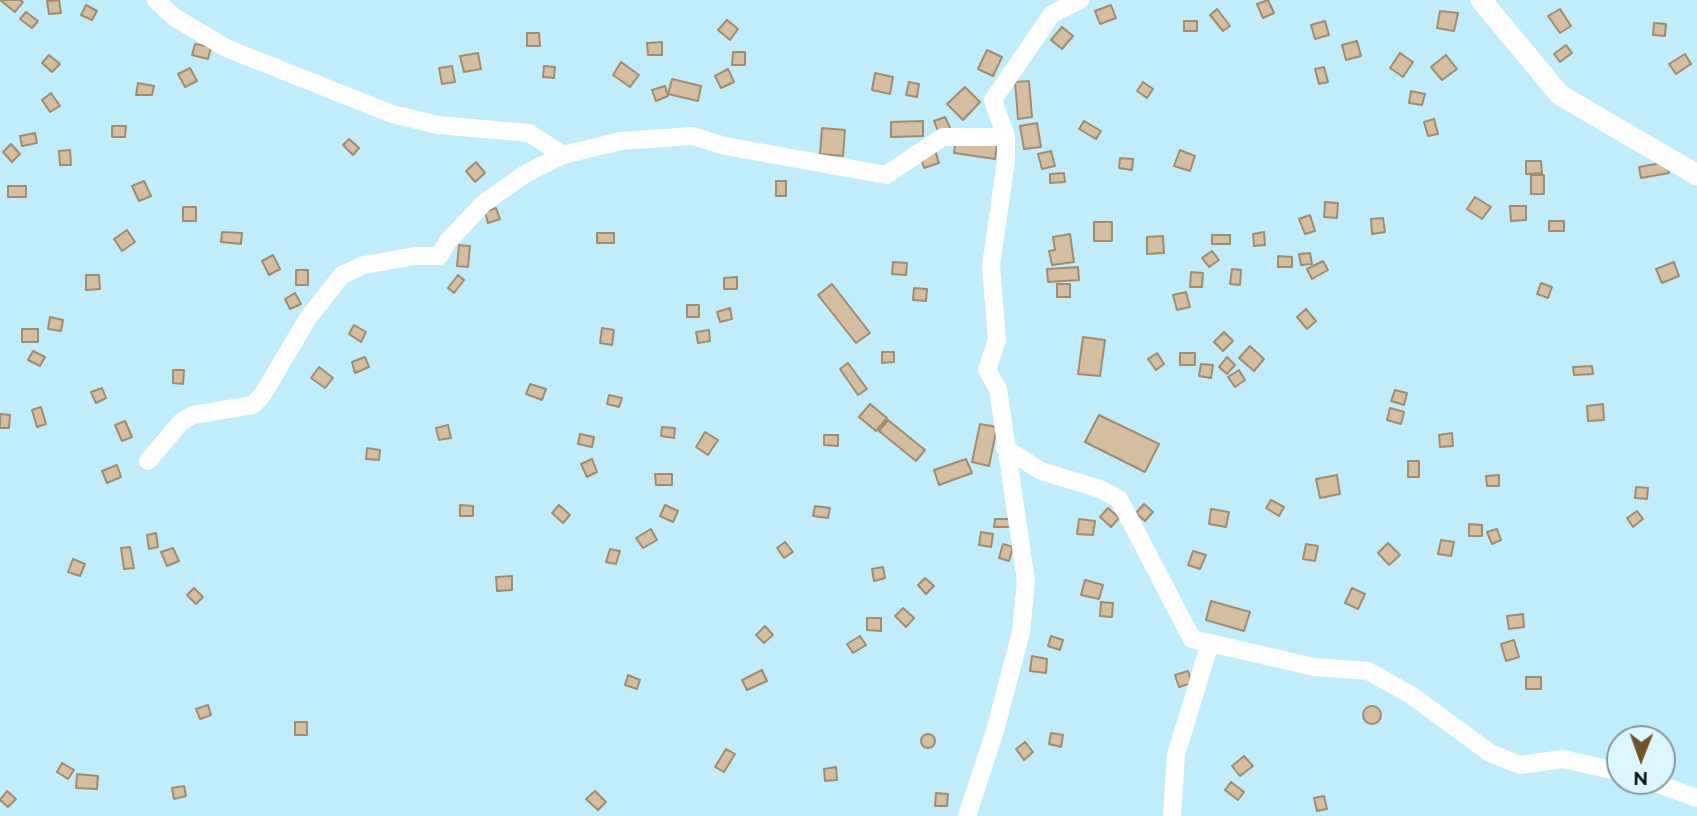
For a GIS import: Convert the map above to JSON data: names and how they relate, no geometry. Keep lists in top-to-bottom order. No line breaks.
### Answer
{"north":"bottom"}
